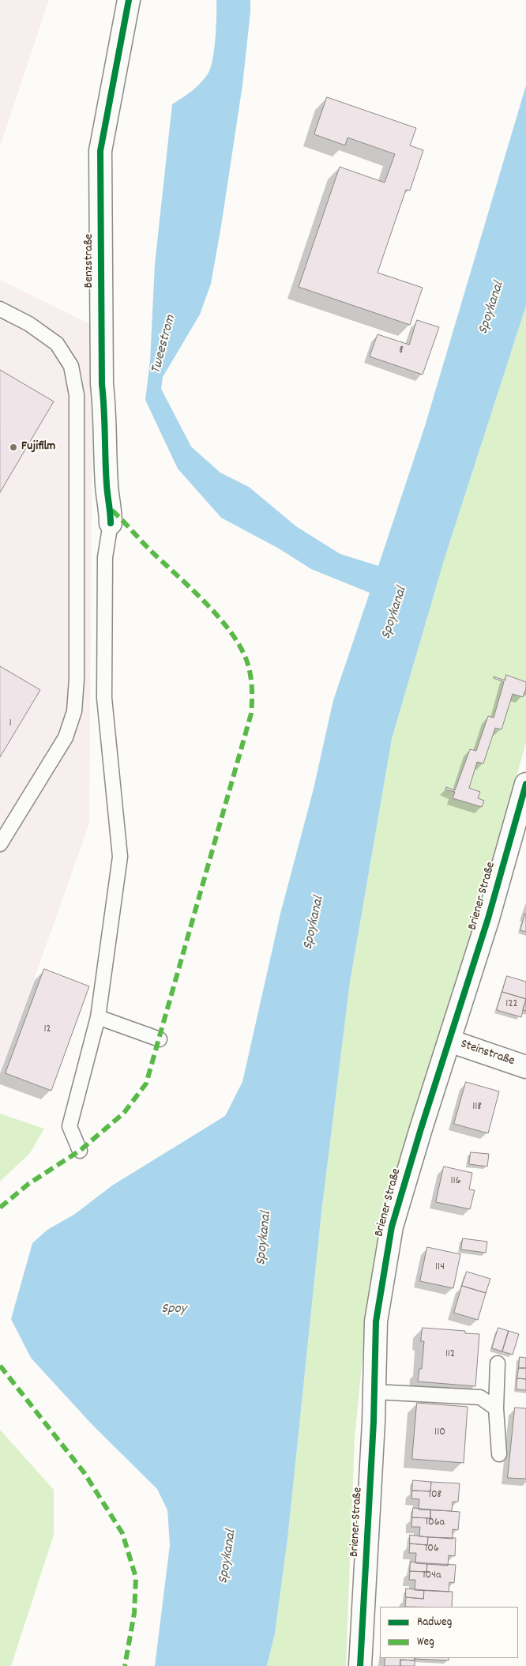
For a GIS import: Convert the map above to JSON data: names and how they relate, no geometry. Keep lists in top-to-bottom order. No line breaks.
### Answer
{"streets":{"street":["Benzstraße","Briener Straße","Steinstraße"]},"crossings":[["Briener Straße","Steinstraße"]],"water":["Spoykanal","Tweestrom","Spoy"],"places":["Fujifilm"],"house_numbers":["8","1","122","12","118","116","114","112","110","108","106a","106","104a"],"legend":["Radweg","Weg"]}
